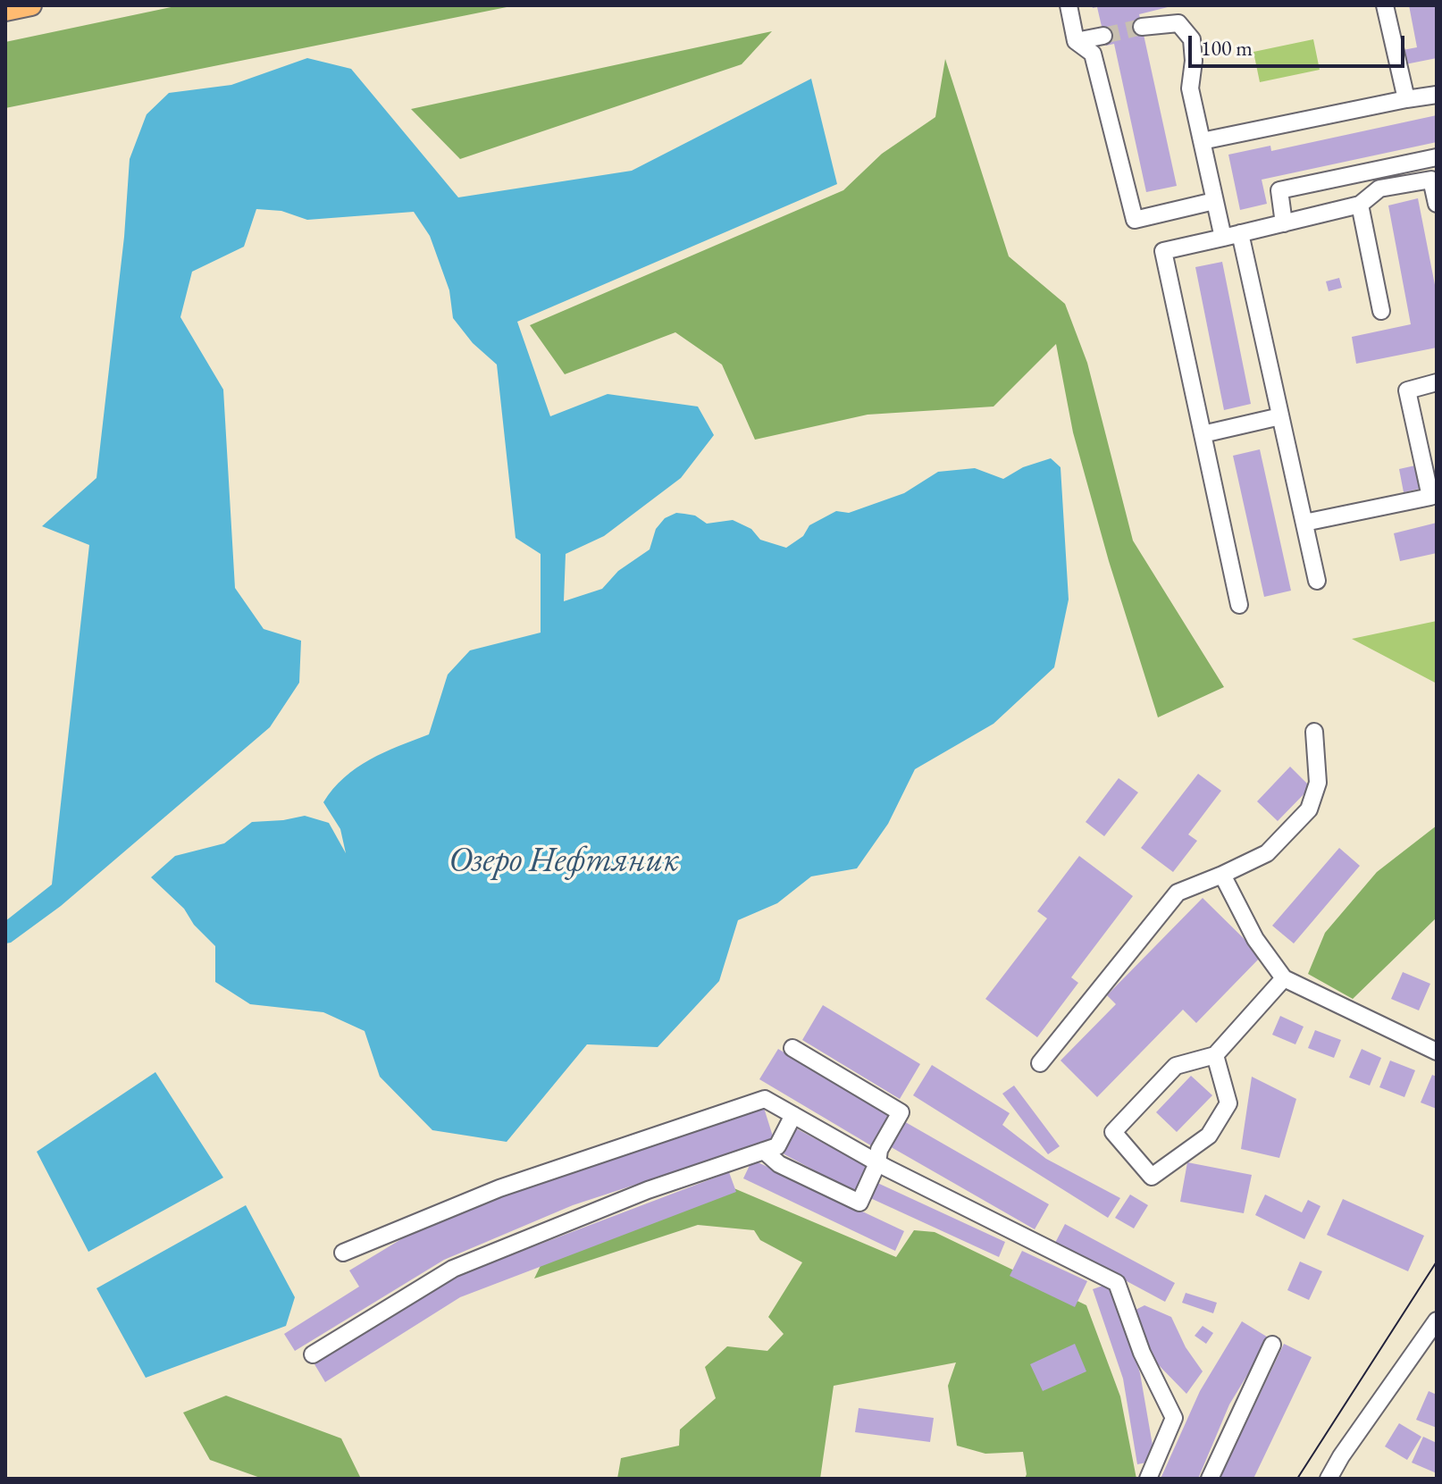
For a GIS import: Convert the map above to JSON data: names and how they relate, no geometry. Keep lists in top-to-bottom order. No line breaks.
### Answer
{"water":["Озеро Нефтяник"],"scale_bar":"100 m"}
